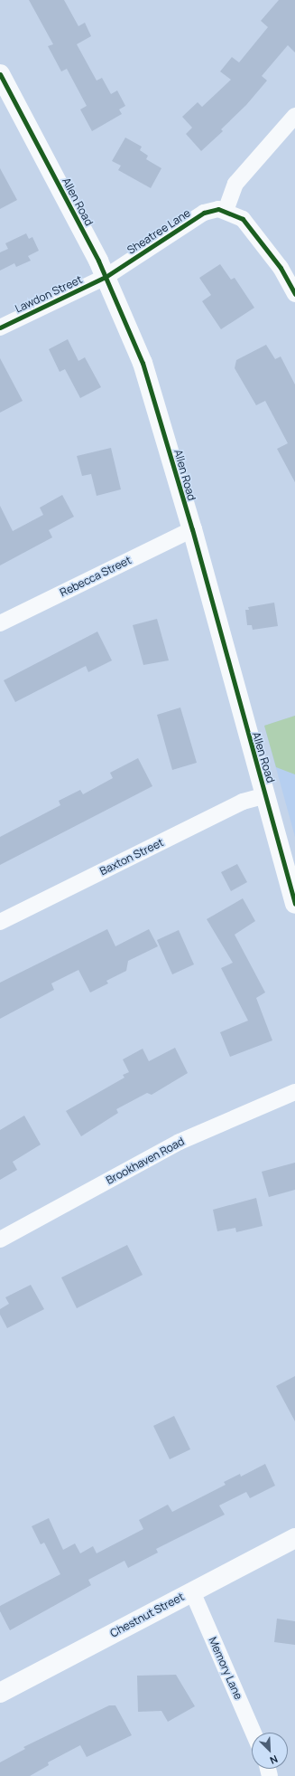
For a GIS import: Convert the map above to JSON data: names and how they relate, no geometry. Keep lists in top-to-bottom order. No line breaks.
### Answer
{"streets":{"street":["Allen Road","Sheatree Lane","Lawdon Street","Rebecca Street","Baxton Street","Brookhaven Road","Chestnut Street","Memory Lane"]},"crossings":[["Allen Road","Sheatree Lane"],["Allen Road","Lawdon Street"],["Allen Road","Rebecca Street"],["Allen Road","Baxton Street"],["Sheatree Lane","Lawdon Street"],["Chestnut Street","Memory Lane"]],"north":"bottom right"}
